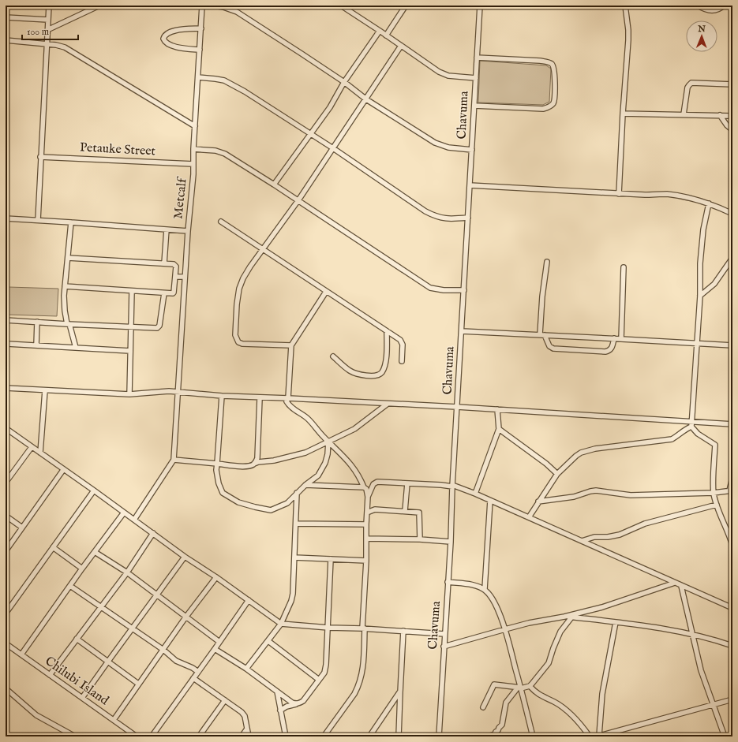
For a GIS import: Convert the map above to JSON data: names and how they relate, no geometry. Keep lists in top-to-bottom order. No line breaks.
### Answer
{"streets":{"street":["Chavuma","Petauke Street","Metcalf","Chilubi Island"]},"crossings":[["Petauke Street","Metcalf"]],"scale_bar":"100 m","north":"top"}
